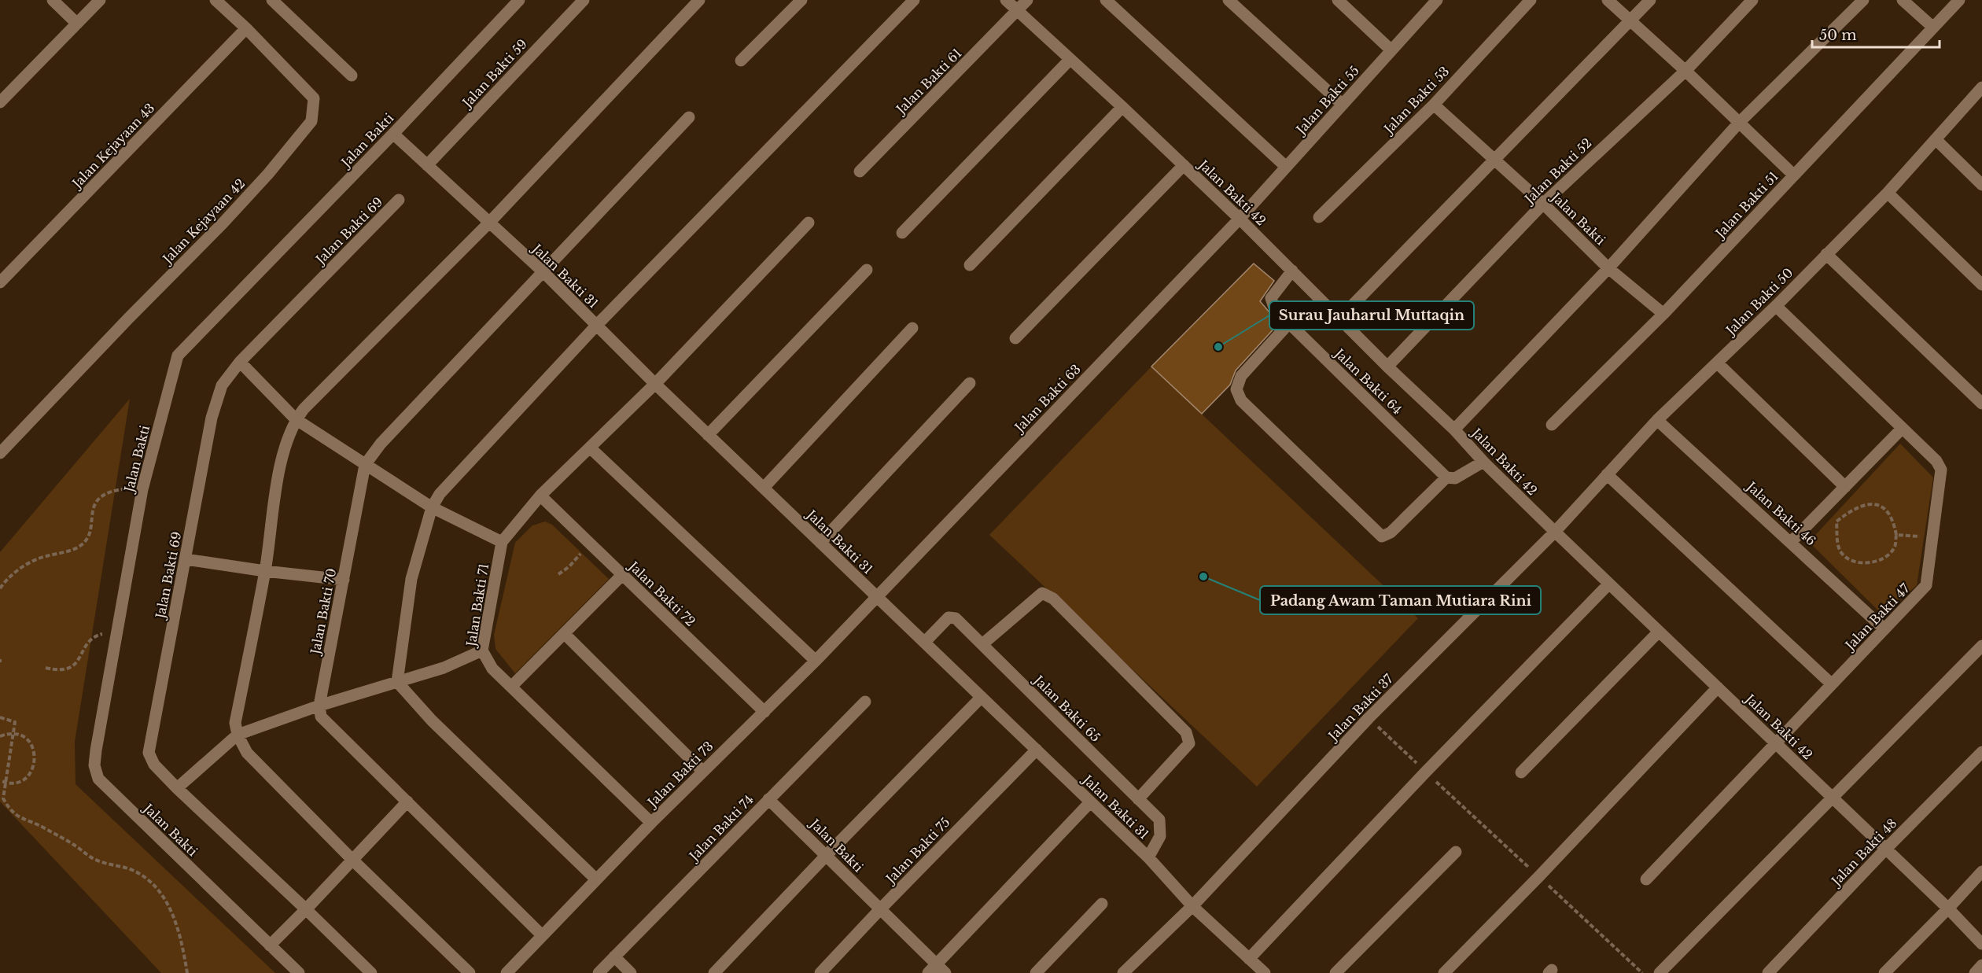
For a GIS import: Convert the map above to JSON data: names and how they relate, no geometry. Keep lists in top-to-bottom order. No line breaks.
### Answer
{"streets":{"street":["Jalan Bakti 59","Jalan Bakti 61","Jalan Bakti 55","Jalan Bakti 53","Jalan Bakti","Jalan Kejayaan 43","Jalan Bakti 52","Jalan Bakti 42","Jalan Bakti 51","Jalan Kejayaan 42","Jalan Bakti 69","Jalan Bakti 31","Jalan Bakti 50","Jalan Bakti 64","Jalan Bakti 63","Jalan Bakti 46","Jalan Bakti 72","Jalan Bakti 71","Jalan Bakti 70","Jalan Bakti 47","Jalan Bakti 37","Jalan Bakti 65","Jalan Bakti 73","Jalan Bakti 74","Jalan Bakti 75","Jalan Bakti 48"]},"crossings":[["Jalan Bakti 59","Jalan Bakti 31"],["Jalan Bakti 61","Jalan Bakti 42"],["Jalan Bakti 55","Jalan Bakti 42"],["Jalan Bakti 55","Jalan Bakti 63"],["Jalan Bakti 53","Jalan Bakti"],["Jalan Bakti","Jalan Bakti 52"],["Jalan Bakti","Jalan Bakti 51"],["Jalan Bakti","Jalan Bakti 31"],["Jalan Bakti","Jalan Bakti 74"],["Jalan Bakti","Jalan Bakti 75"],["Jalan Kejayaan 43","Jalan Kejayaan 42"],["Jalan Bakti 52","Jalan Bakti 42"],["Jalan Bakti 42","Jalan Bakti 50"],["Jalan Bakti 42","Jalan Bakti 64"],["Jalan Bakti 42","Jalan Bakti 63"],["Jalan Bakti 42","Jalan Bakti 47"],["Jalan Bakti 42","Jalan Bakti 37"],["Jalan Bakti 42","Jalan Bakti 48"],["Jalan Bakti 31","Jalan Bakti 63"],["Jalan Bakti 31","Jalan Bakti 71"],["Jalan Bakti 31","Jalan Bakti 70"],["Jalan Bakti 31","Jalan Bakti 37"],["Jalan Bakti 31","Jalan Bakti 65"],["Jalan Bakti 31","Jalan Bakti 73"],["Jalan Bakti 31","Jalan Bakti 75"],["Jalan Bakti 50","Jalan Bakti 46"],["Jalan Bakti 50","Jalan Bakti 47"],["Jalan Bakti 50","Jalan Bakti 37"],["Jalan Bakti 63","Jalan Bakti 73"],["Jalan Bakti 46","Jalan Bakti 47"],["Jalan Bakti 72","Jalan Bakti 71"],["Jalan Bakti 72","Jalan Bakti 73"],["Jalan Bakti 71","Jalan Bakti 73"]],"places":["Surau Jauharul Muttaqin","Padang Awam Taman Mutiara Rini"],"scale_bar":"50 m"}
